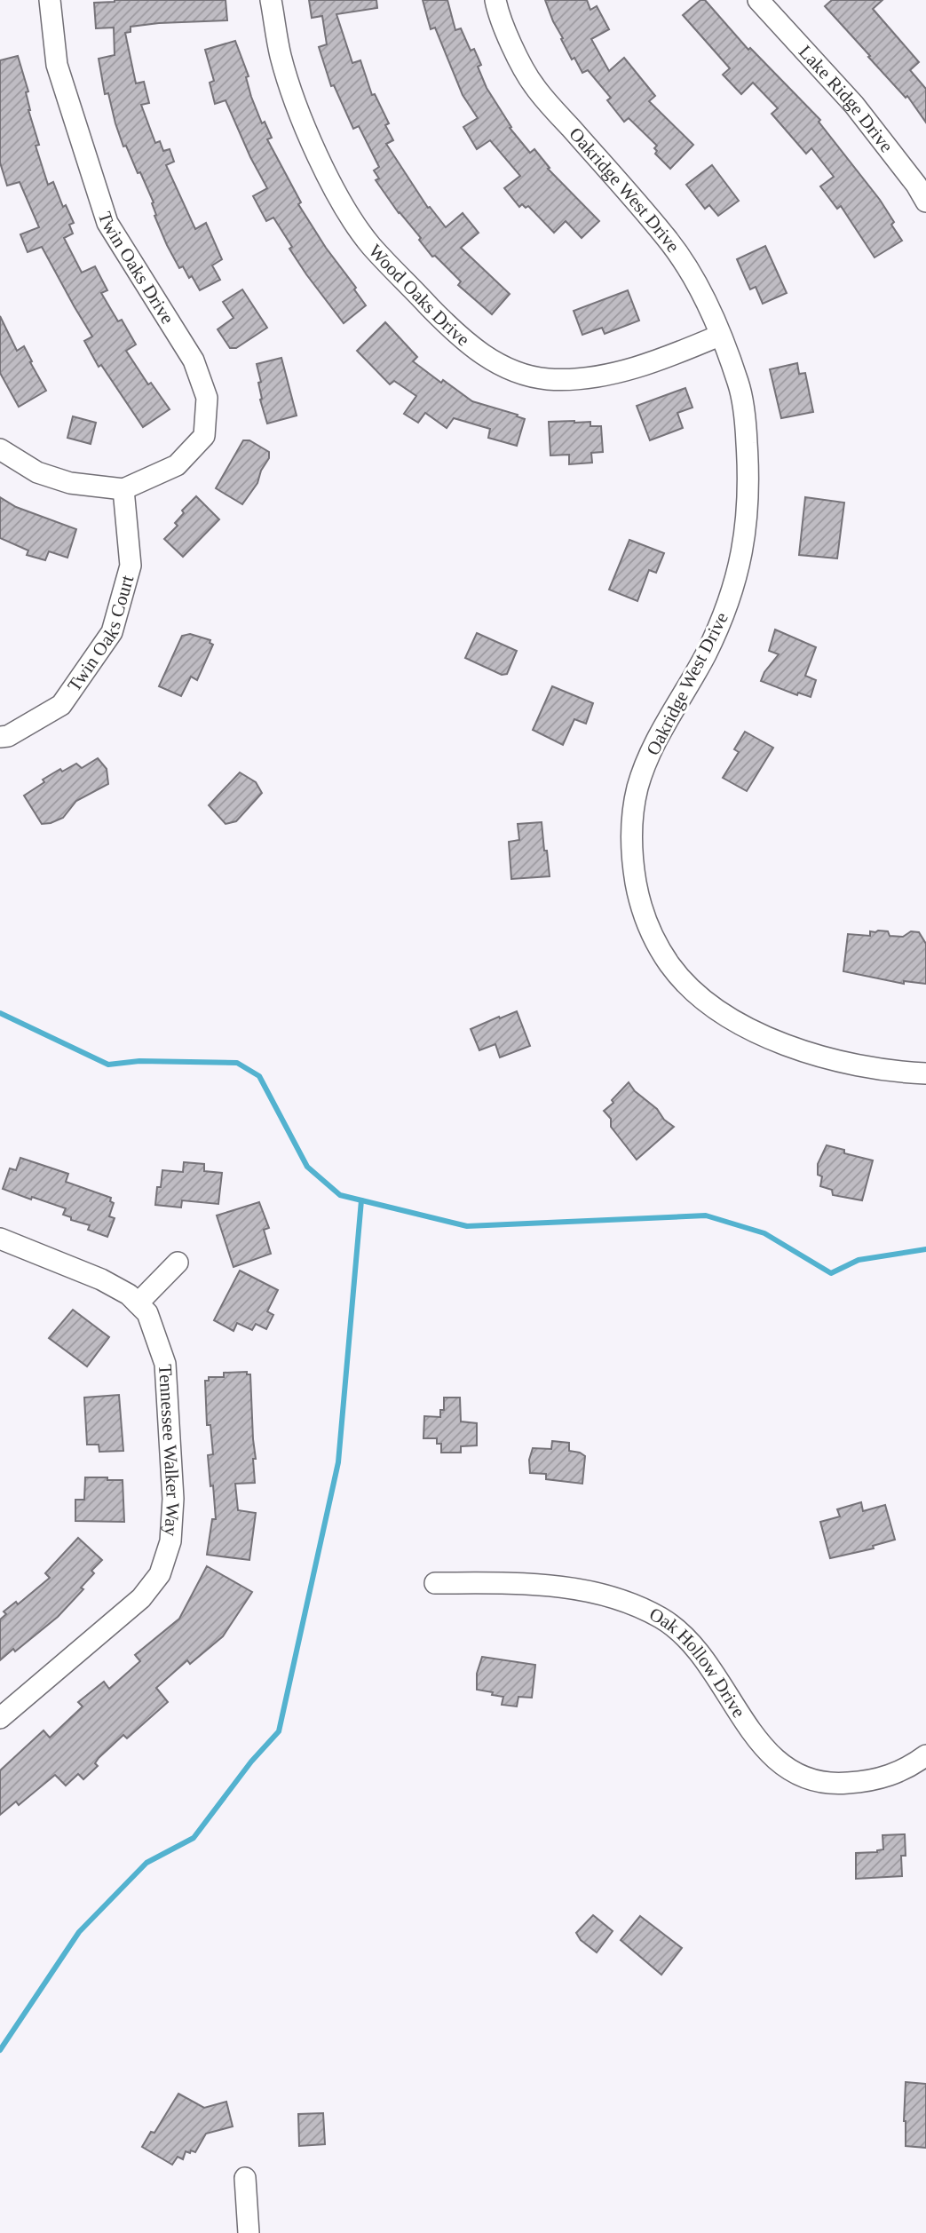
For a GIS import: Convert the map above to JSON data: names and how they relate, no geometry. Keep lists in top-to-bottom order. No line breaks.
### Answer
{"streets":{"street":["Lake Ridge Drive","Oakridge West Drive","Twin Oaks Drive","Wood Oaks Drive","Twin Oaks Court","Tennessee Walker Way","Oak Hollow Drive"]},"crossings":[["Oakridge West Drive","Wood Oaks Drive"],["Twin Oaks Drive","Twin Oaks Court"]]}
